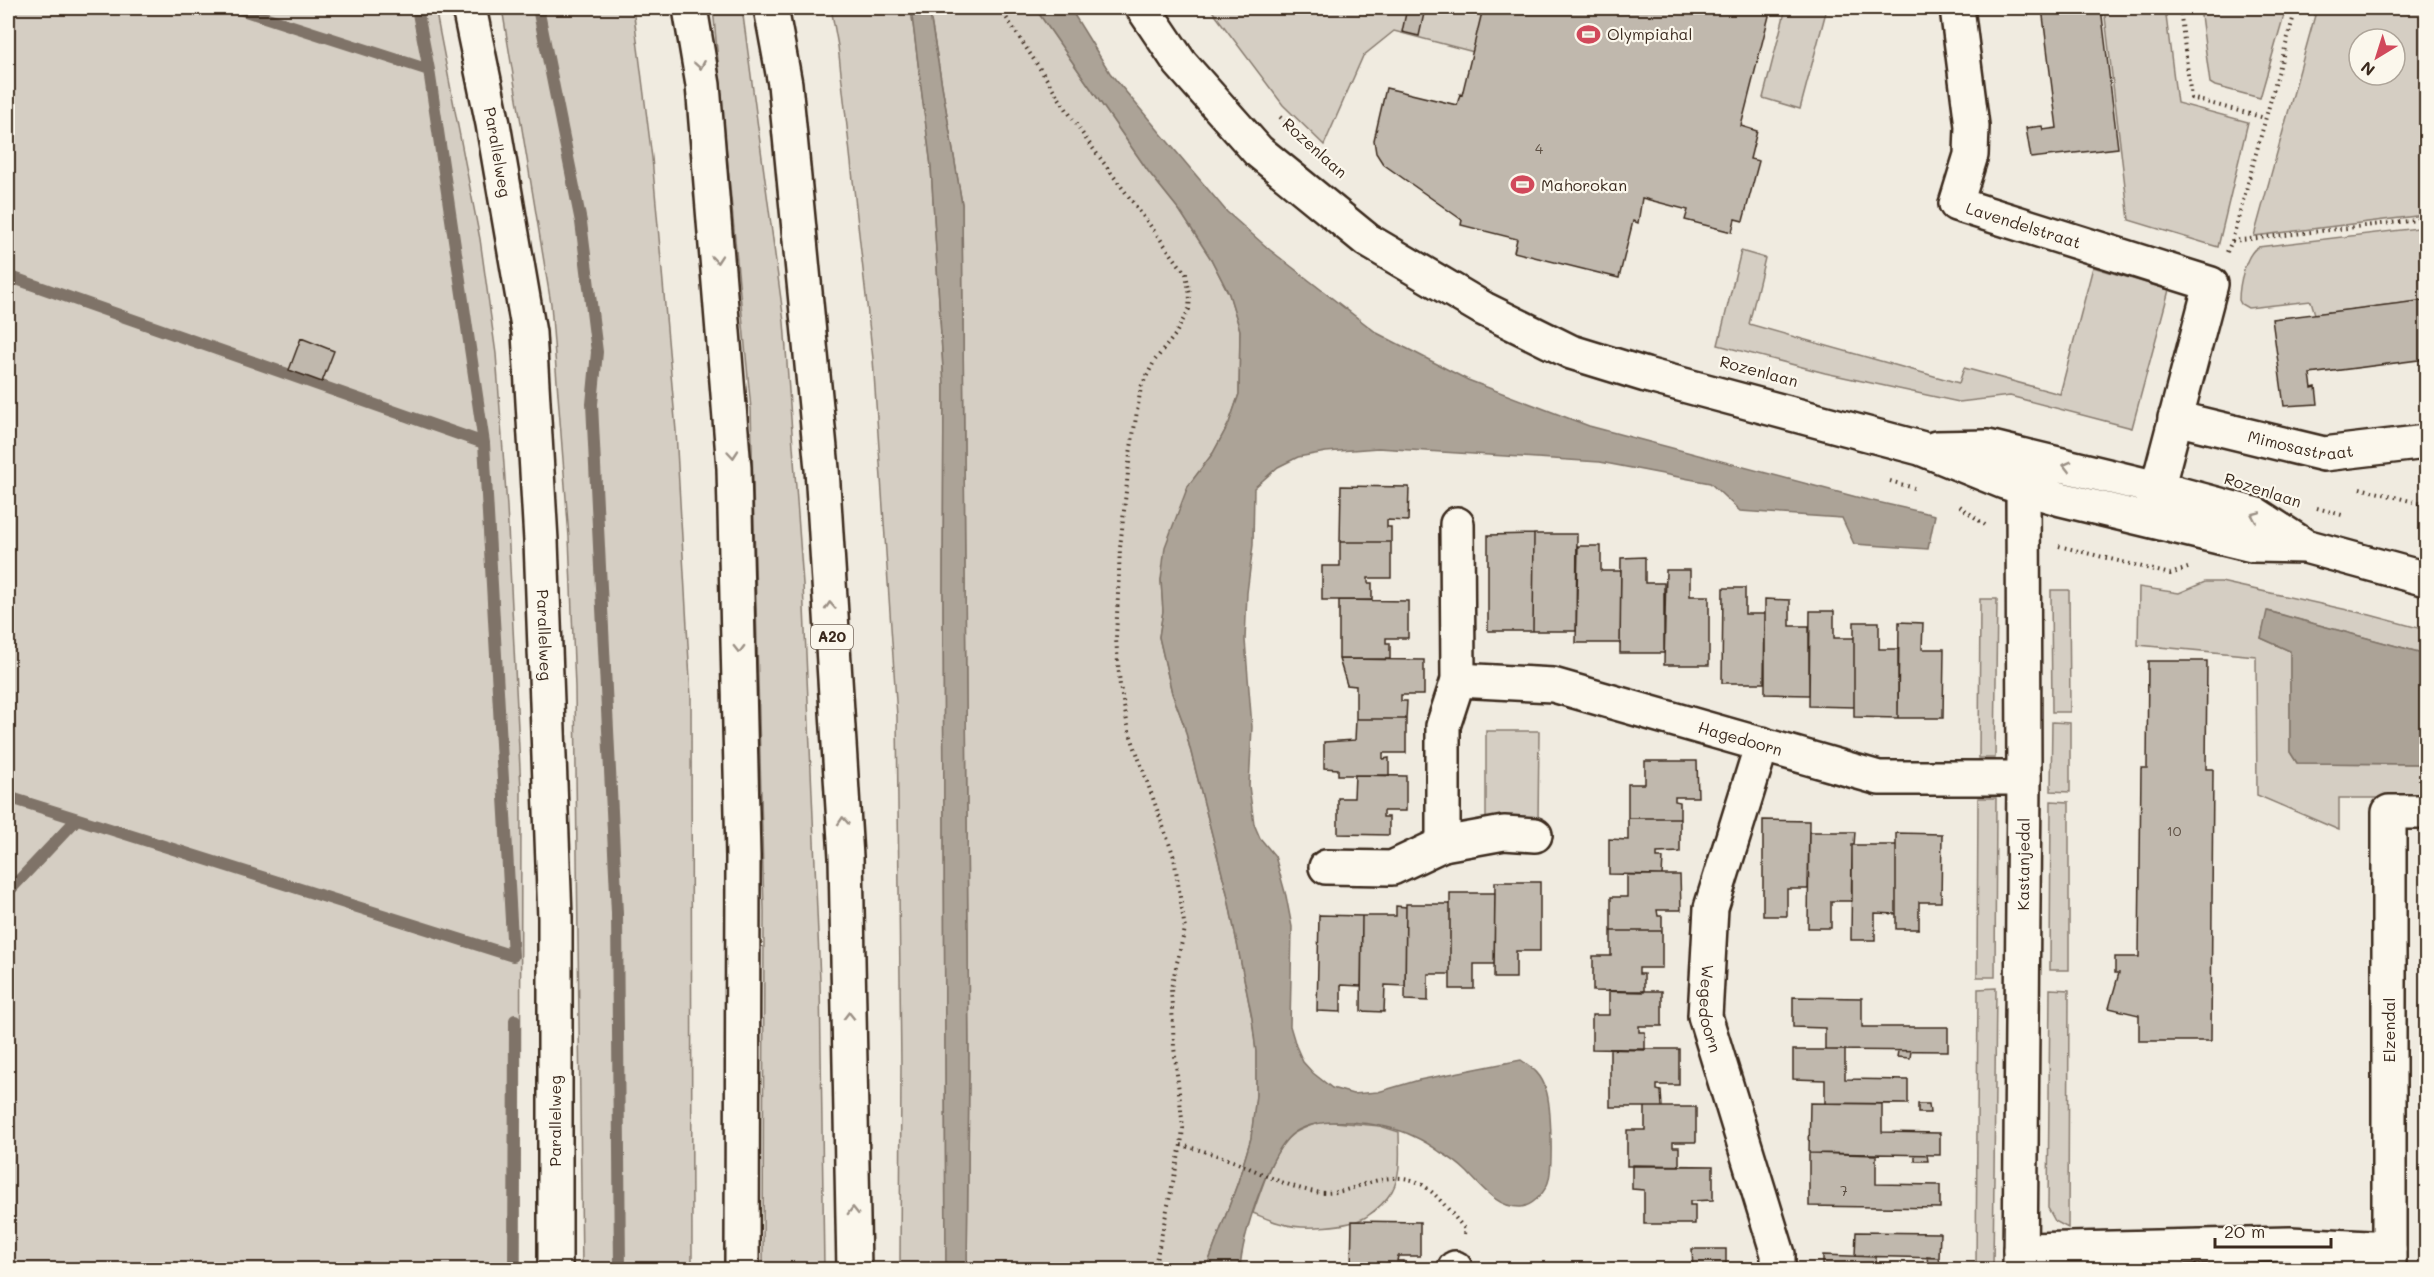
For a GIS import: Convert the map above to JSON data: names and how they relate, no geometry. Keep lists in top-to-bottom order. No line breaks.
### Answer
{"streets":{"main road":["Rozenlaan","Parallelweg","Lavendelstraat","Mimosastraat","A20","Hagedoorn","Kastanjedal","Wegedoorn","Elzendal"]},"crossings":[["Rozenlaan","Kastanjedal"],["Hagedoorn","Kastanjedal"],["Hagedoorn","Wegedoorn"],["Kastanjedal","Elzendal"]],"places":{"sports":["Olympiahal","Mahorokan"]},"house_numbers":["4","10","7"],"scale_bar":"20 m","north":"bottom left"}
